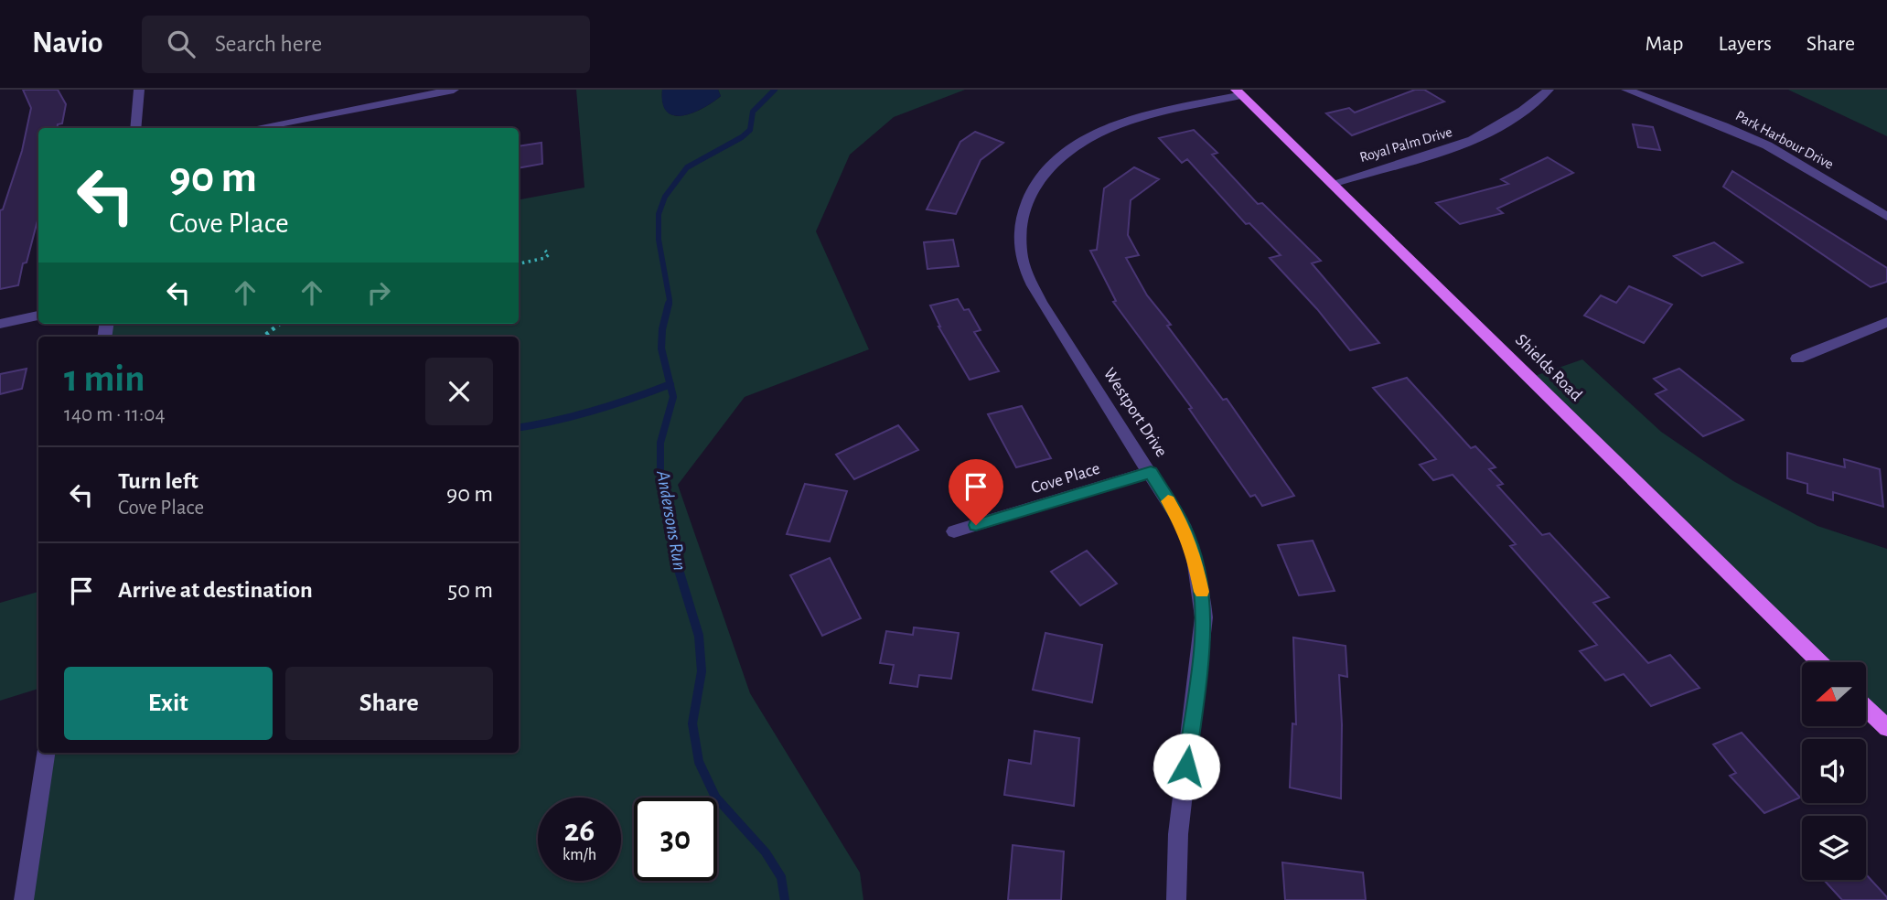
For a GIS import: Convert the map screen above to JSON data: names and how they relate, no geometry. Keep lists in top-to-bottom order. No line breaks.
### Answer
{"streets":{"main road":["Shields Road"],"street":["Park Harbour Drive","Royal Palm Drive","Westport Drive","Cove Place"]},"crossings":[["Royal Palm Drive","Shields Road"],["Shields Road","Westport Drive"],["Westport Drive","Cove Place"]],"water":["Andersons Run"],"north":"left","page":{"header":"Navio","search":"Search here","nav":["Map","Layers","Share"],"turn":["90 m","Cove Place"],"heading":["1 min","140 m · 11:04"],"list":[{"name":"Turn left","note":"Cove Place","value":"90 m"},{"name":"Arrive at destination","value":"50 m"}],"buttons":["Exit","Share"],"speed":"26 km/h","limit":"30"}}
